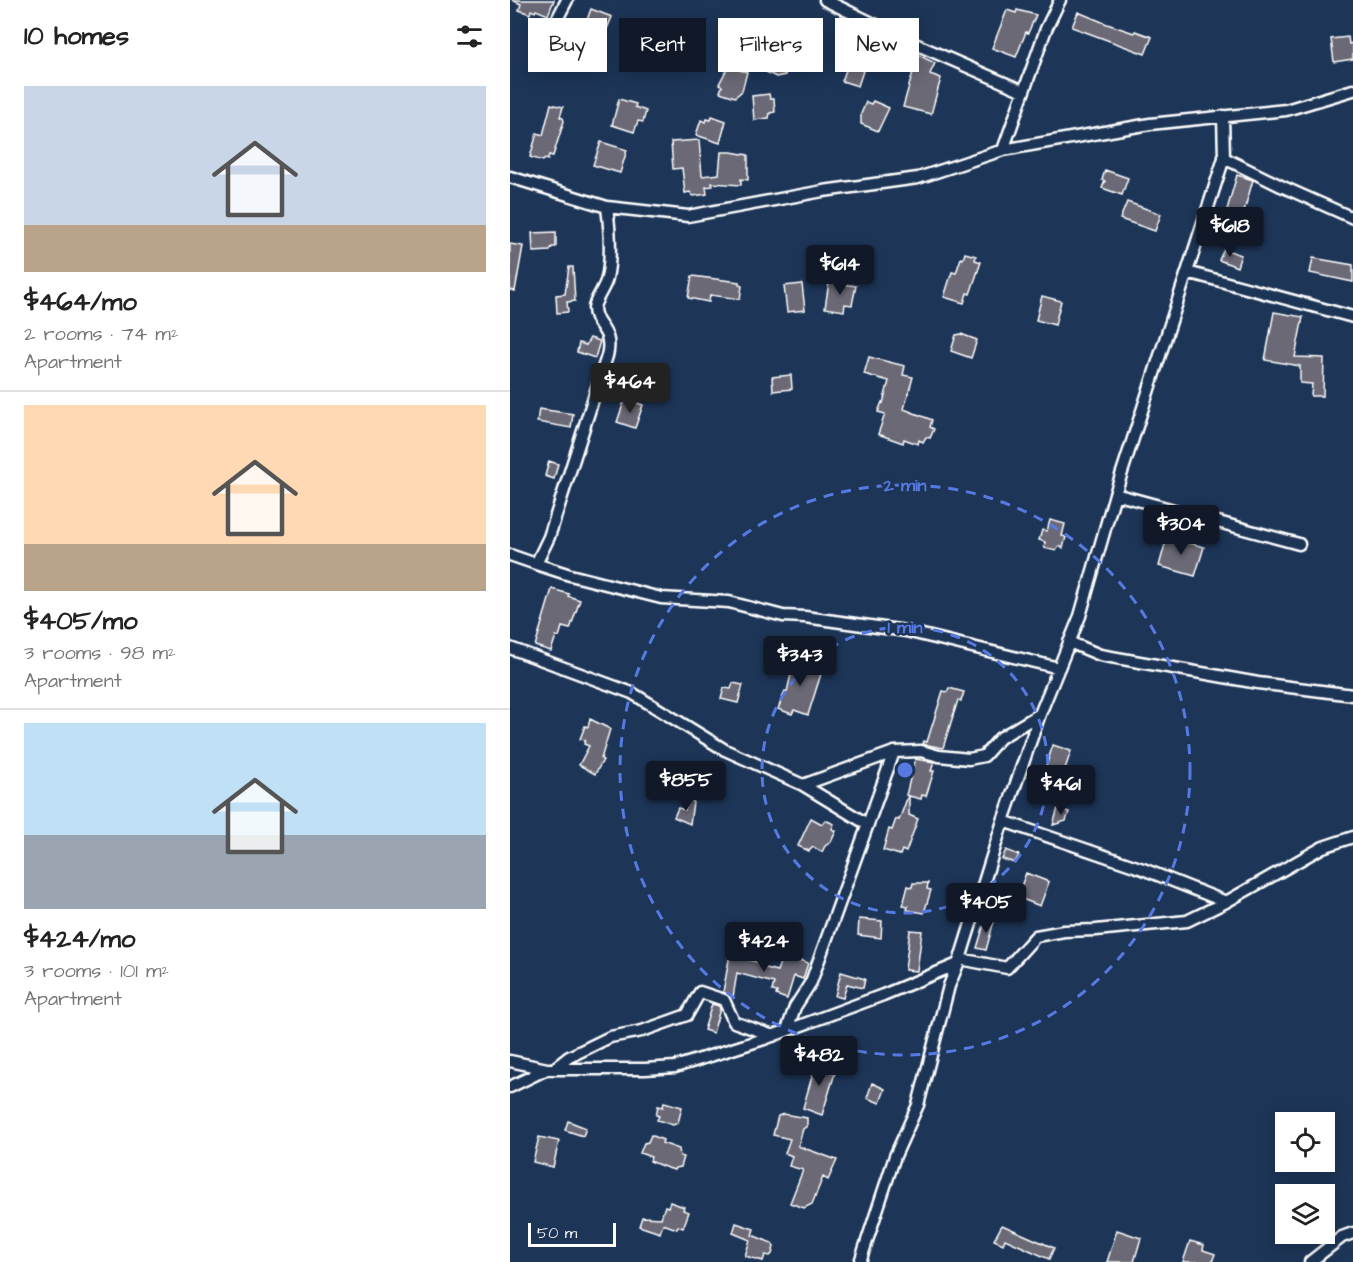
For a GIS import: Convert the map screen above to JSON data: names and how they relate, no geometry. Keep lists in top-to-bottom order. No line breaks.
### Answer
{"scale_bar":"50 m","page":{"heading":"10 homes","chip":["Buy","Rent","Filters","New"],"list":[{"name":"$464/mo","note":"2 rooms · 74 m² · Apartment"},{"name":"$405/mo","note":"3 rooms · 98 m² · Apartment"},{"name":"$424/mo","note":"3 rooms · 101 m² · Apartment"}],"price":["$618","$614","$464","$304","$343","$855","$461","$405","$424","$482"],"scale":"50 m"},"rings":["2 min","1 min"]}
